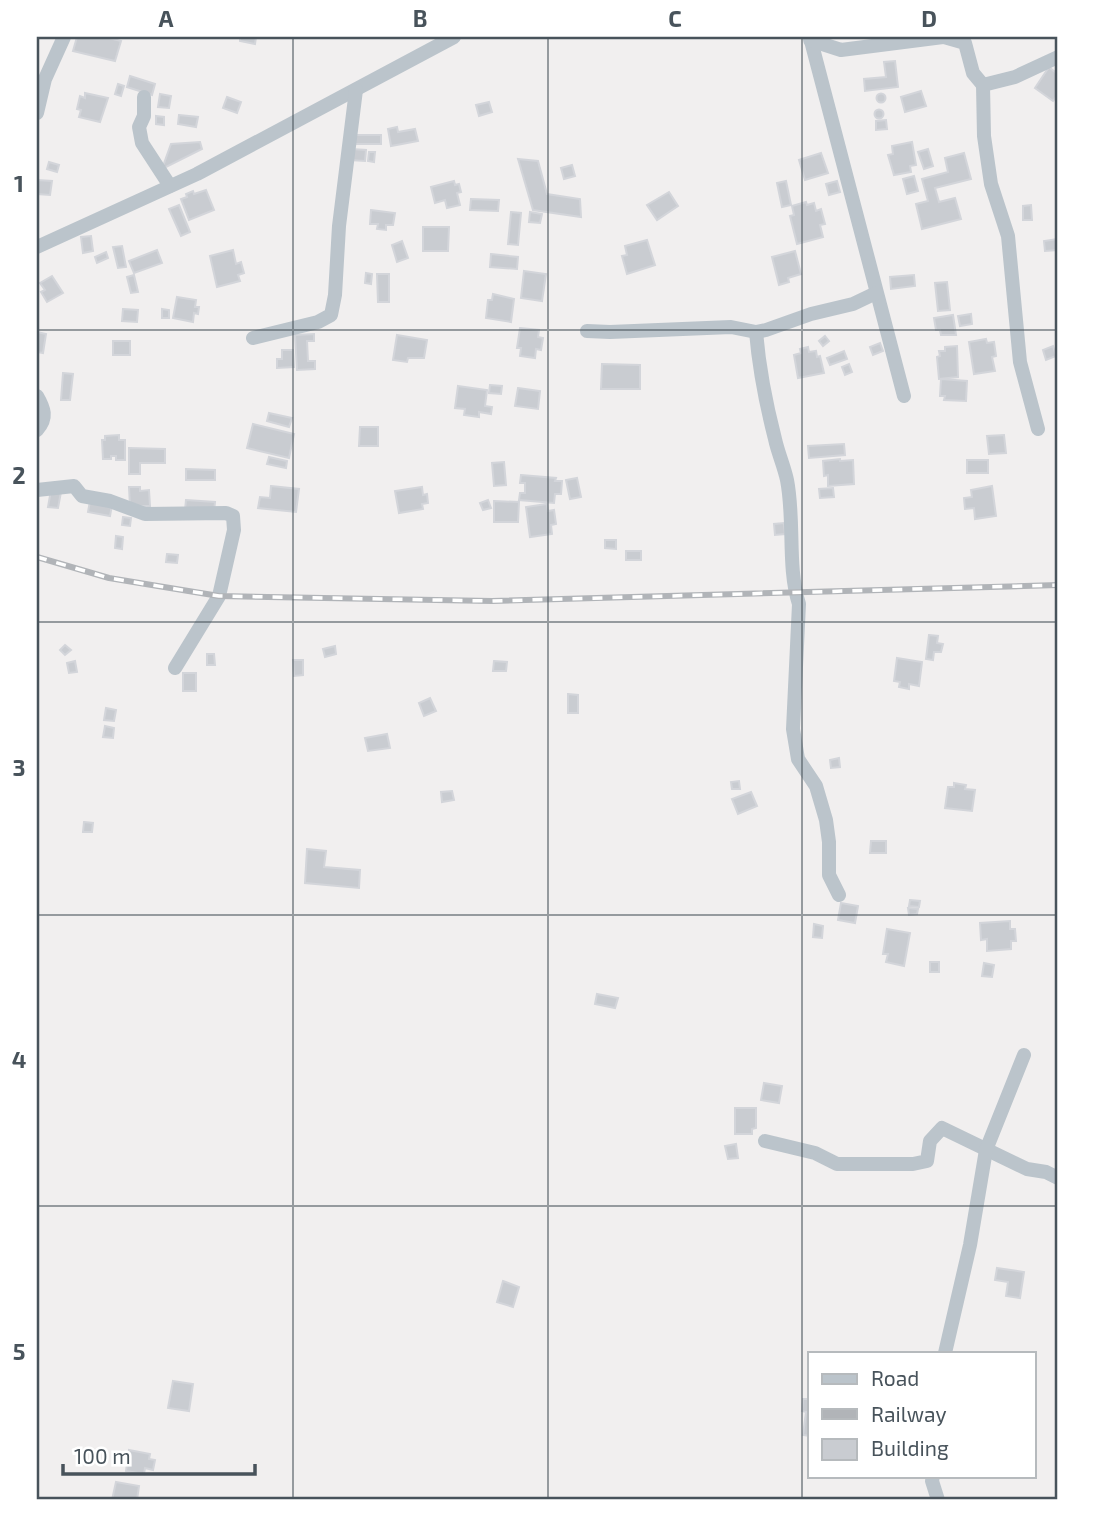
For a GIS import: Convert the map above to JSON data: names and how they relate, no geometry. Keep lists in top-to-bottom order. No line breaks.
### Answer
{"legend":["Road","Railway","Building"],"scale_bar":"100 m","grid":{"columns":["A","B","C","D"],"rows":["1","2","3","4","5"]}}
